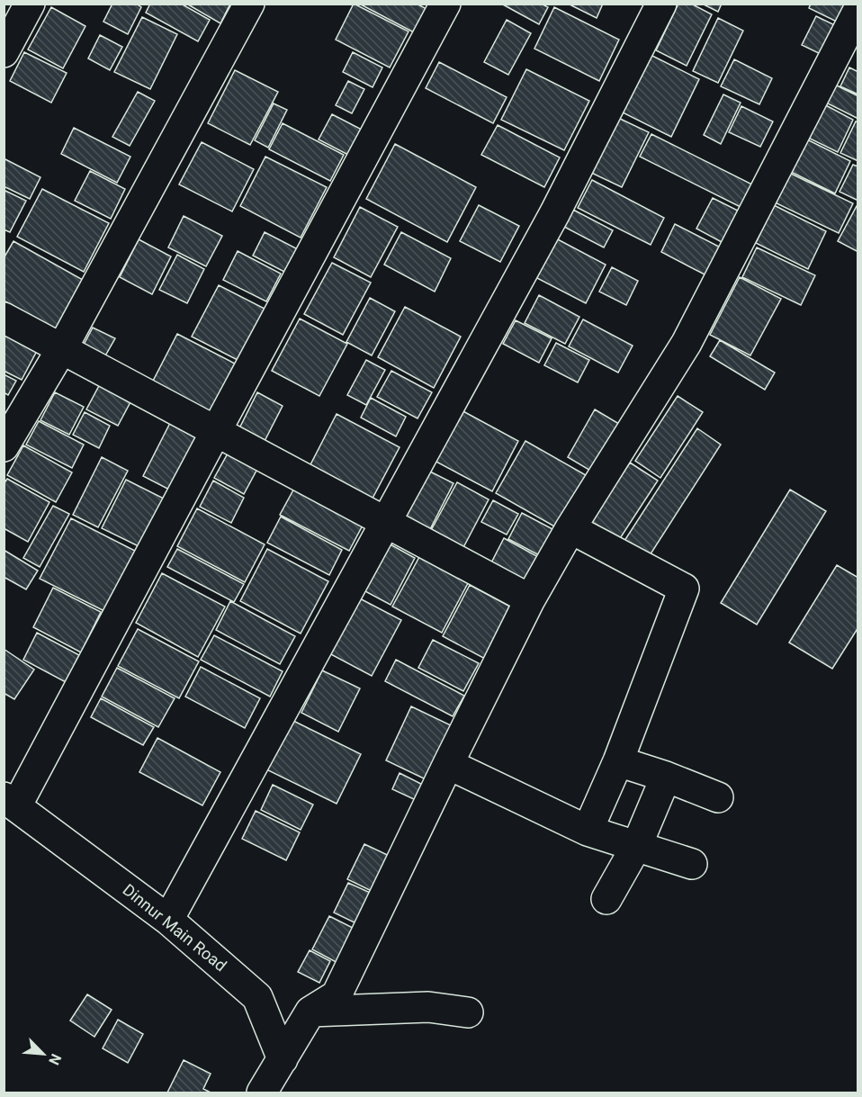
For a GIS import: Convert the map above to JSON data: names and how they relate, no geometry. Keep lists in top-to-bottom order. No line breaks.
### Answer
{"streets":{"street":["Dinnur Main Road"]},"north":"bottom right"}
